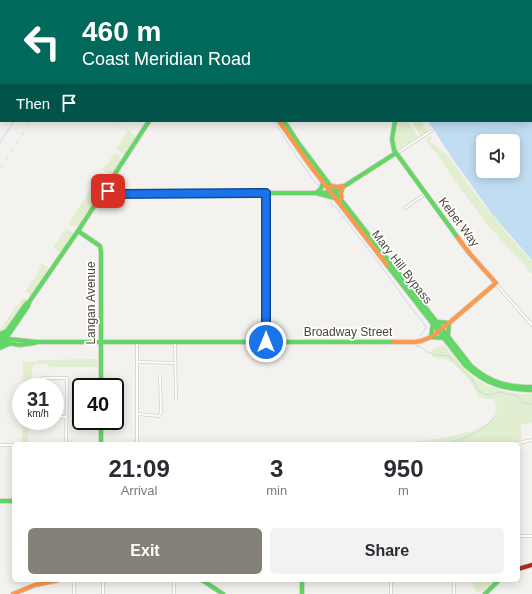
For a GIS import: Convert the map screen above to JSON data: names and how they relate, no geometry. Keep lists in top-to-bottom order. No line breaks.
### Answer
{"streets":{"main road":["Kebet Way","Mary Hill Bypass","Langan Avenue","Broadway Street"]},"crossings":[["Kebet Way","Broadway Street"],["Mary Hill Bypass","Broadway Street"],["Langan Avenue","Broadway Street"]],"page":{"turn":["460 m","Coast Meridian Road"],"then":"Then","speed":"31 km/h","limit":"40","eta":["21:09","Arrival","3","min","950","m"],"buttons":["Exit","Share"]}}
